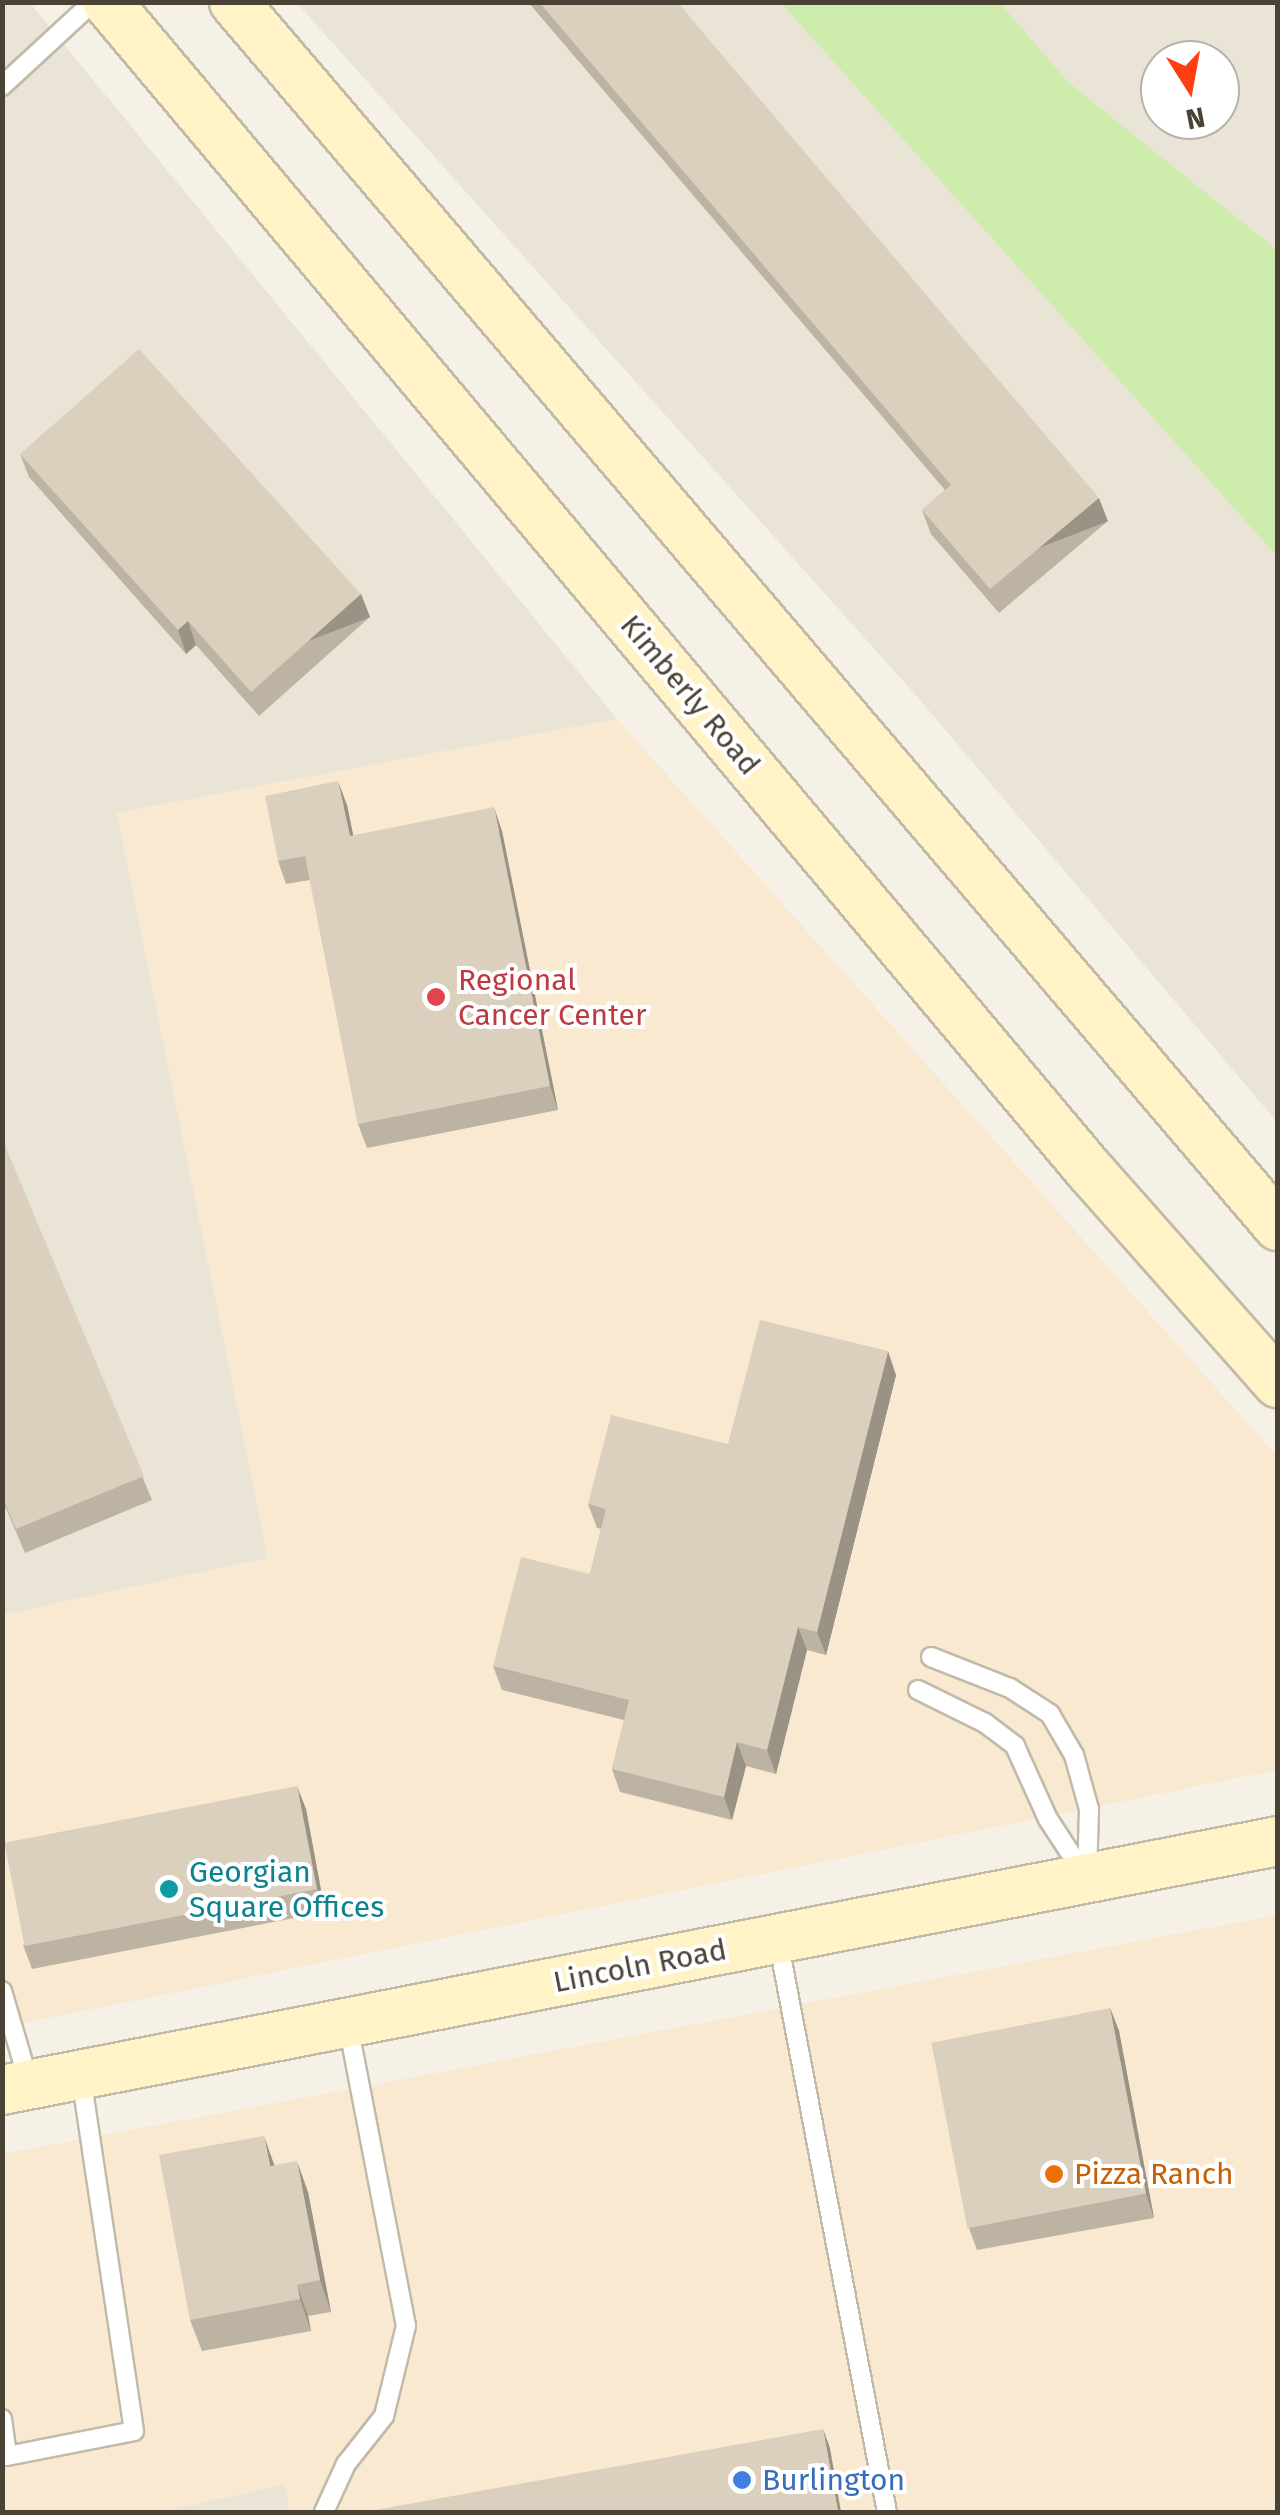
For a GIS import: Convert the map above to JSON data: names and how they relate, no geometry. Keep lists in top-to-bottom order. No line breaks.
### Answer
{"streets":{"main road":["Kimberly Road","Lincoln Road"]},"places":["Regional Cancer Center","Georgian Square Offices","Pizza Ranch","Burlington"],"north":"bottom"}
